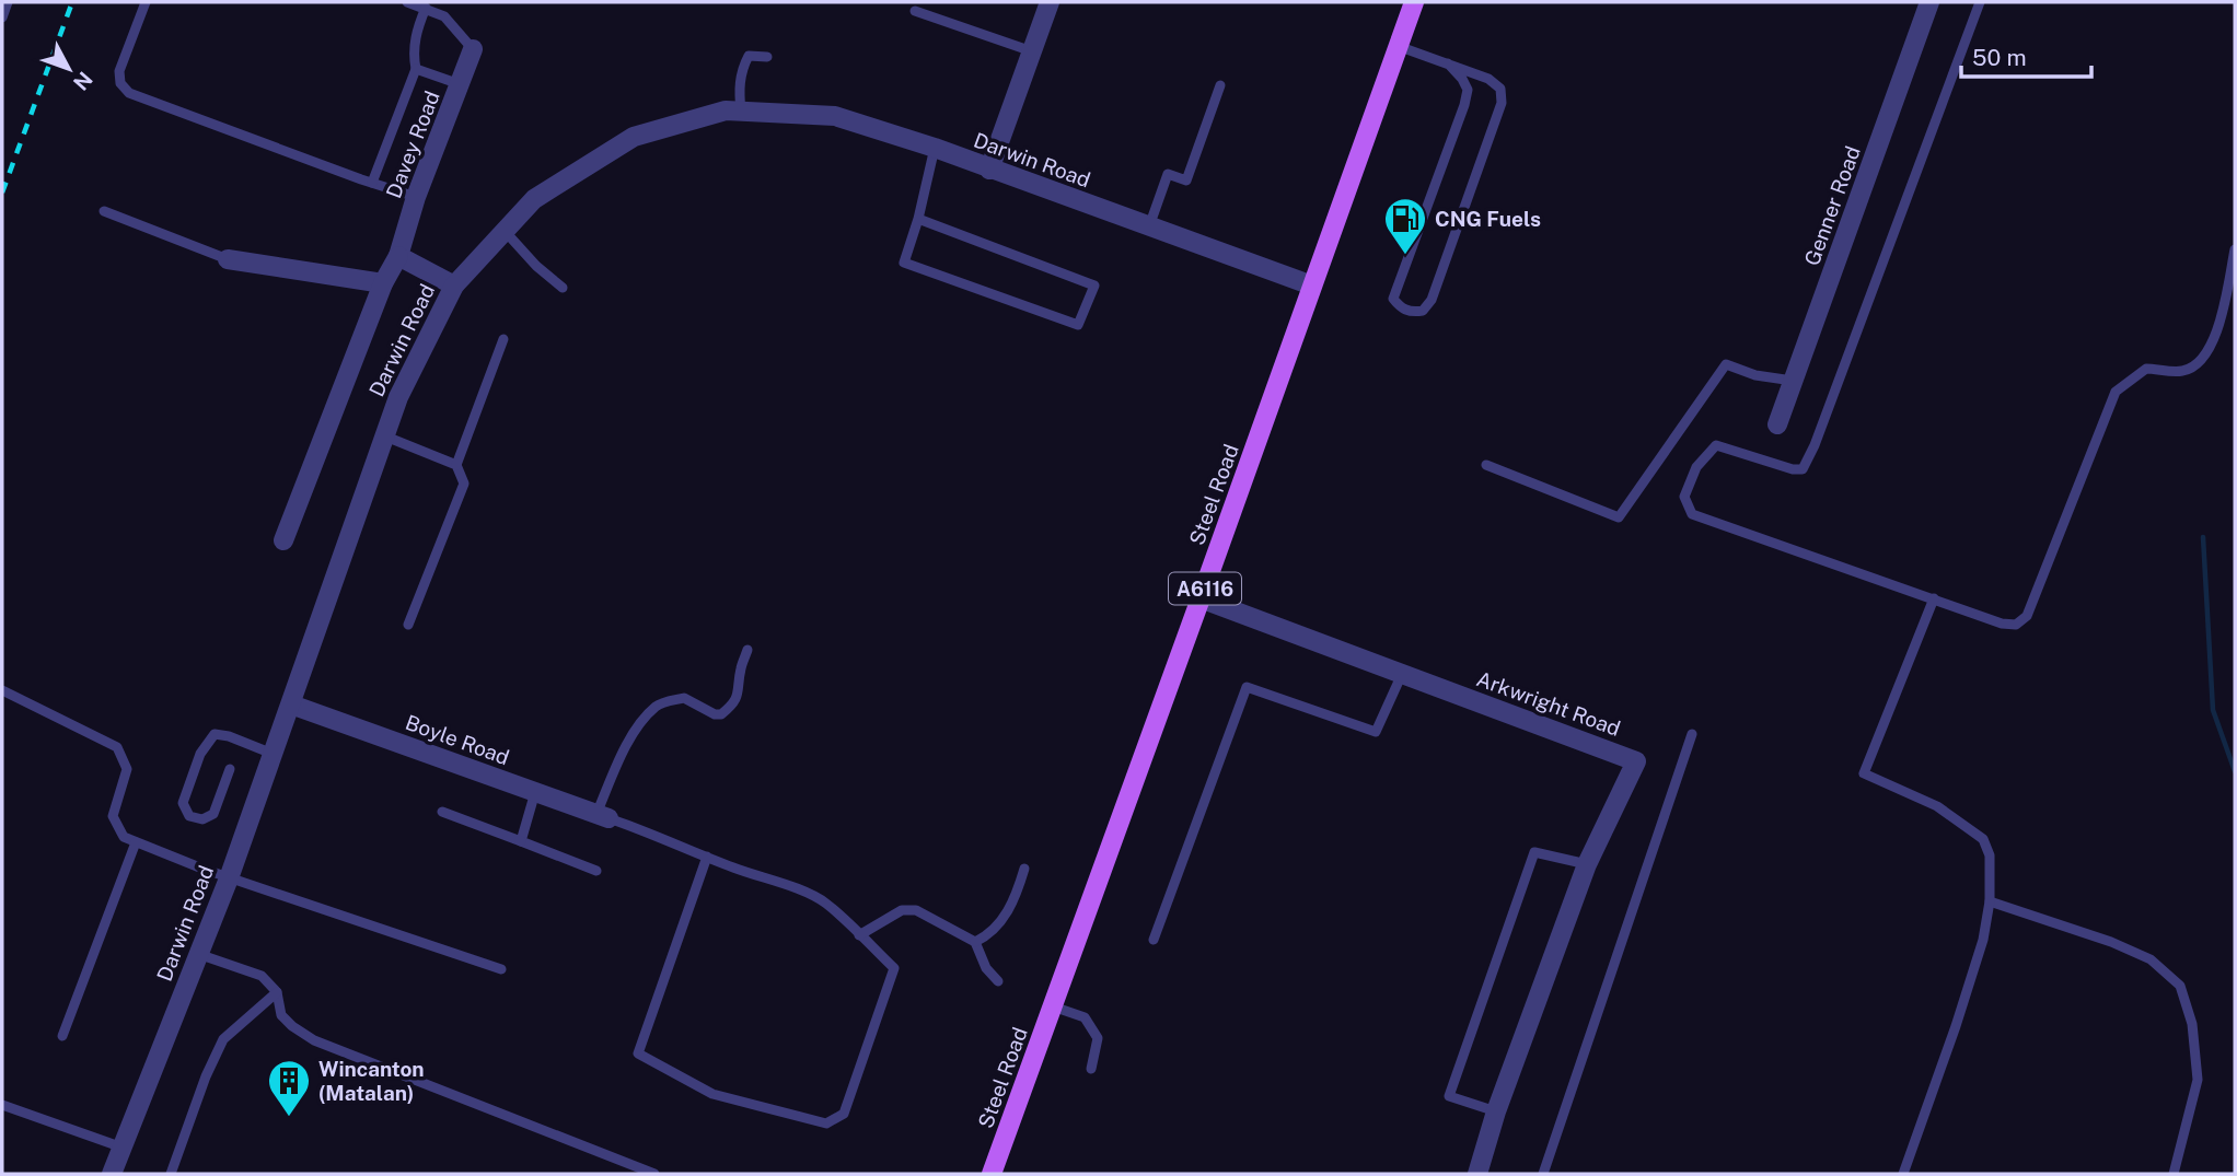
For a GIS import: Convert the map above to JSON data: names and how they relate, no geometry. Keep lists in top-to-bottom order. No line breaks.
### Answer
{"streets":{"main road":["Steel Road","A6116"],"street":["Davey Road","Darwin Road","Genner Road","Arkwright Road","Boyle Road"]},"crossings":[["Darwin Road","Steel Road"],["Darwin Road","Boyle Road"],["Steel Road","Arkwright Road"]],"places":{"fuel station":["CNG Fuels"],"building":["Wincanton (Matalan)"]},"scale_bar":"50 m","north":"bottom right"}
